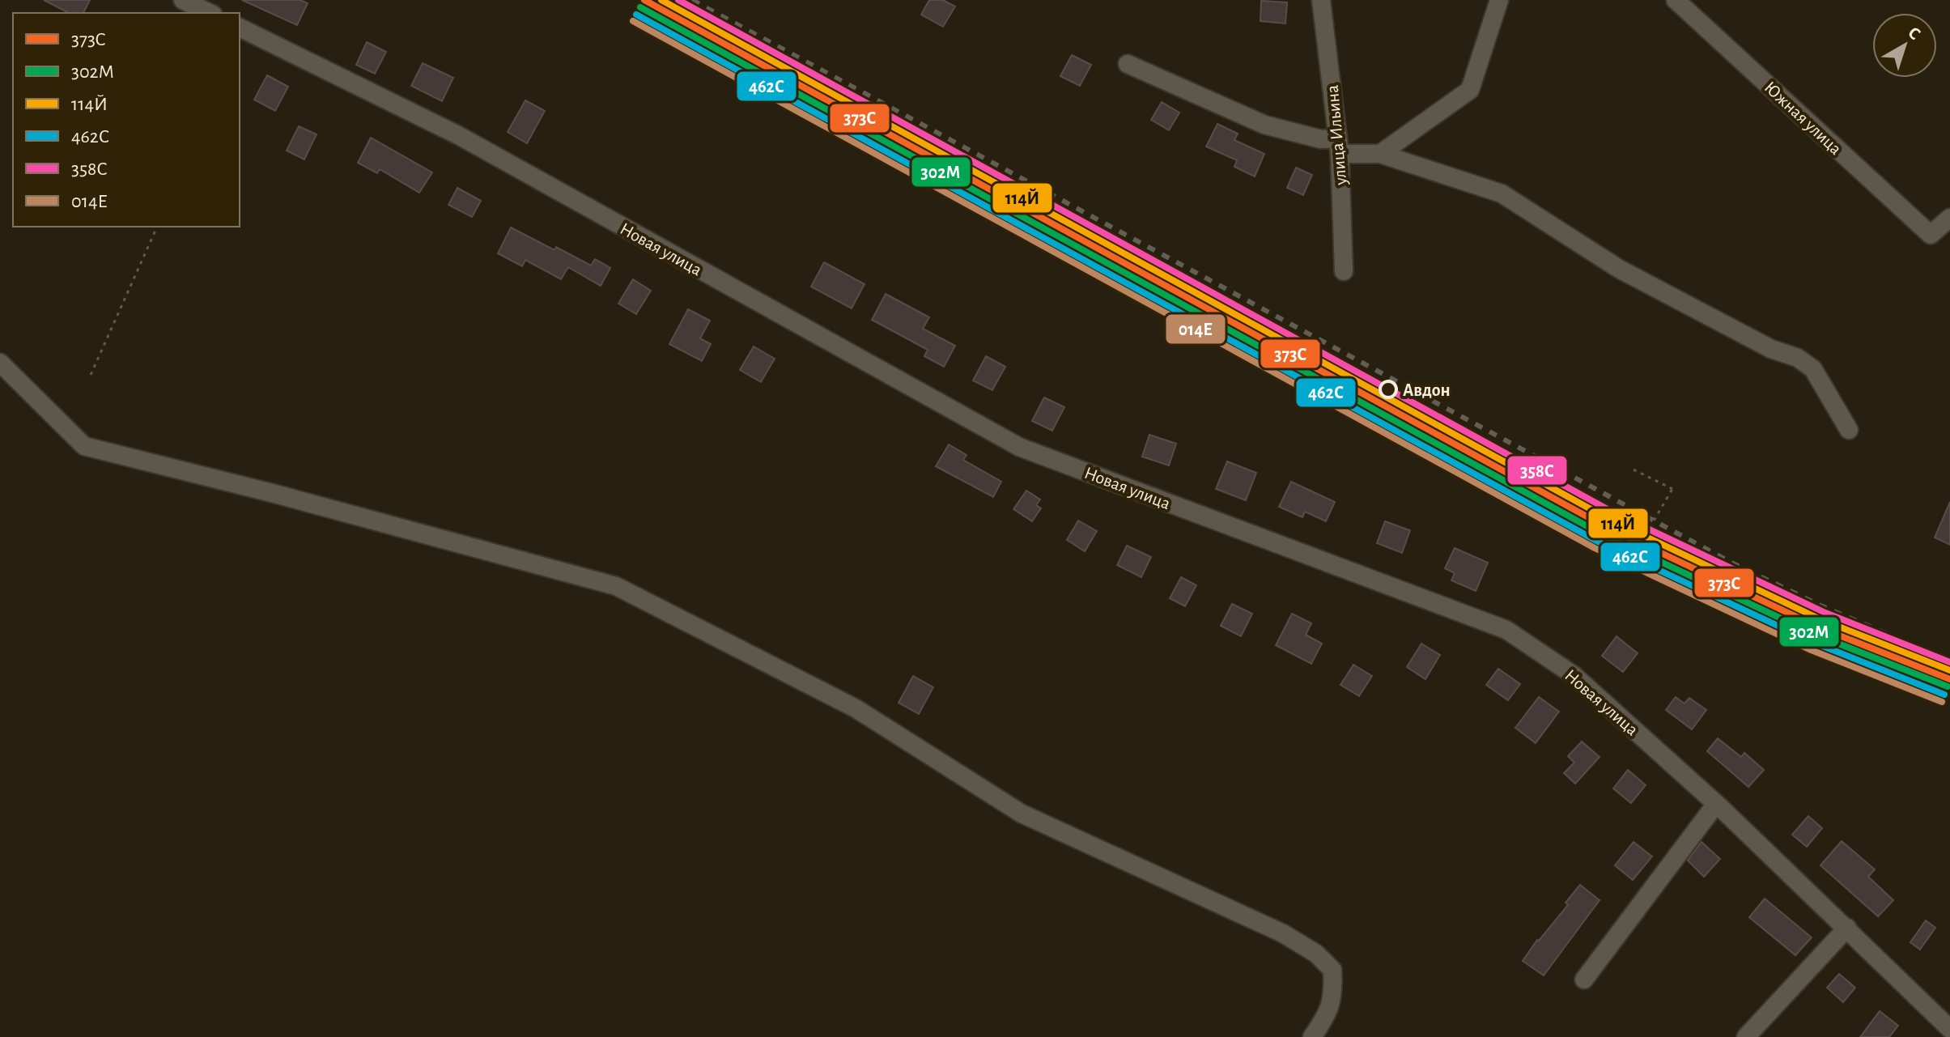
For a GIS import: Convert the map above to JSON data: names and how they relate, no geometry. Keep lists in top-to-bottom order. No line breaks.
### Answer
{"streets":{"street":["Южная улица","улица Ильина","Новая улица"]},"places":["Авдон"],"lines":["transit line 373C","transit line 114Й","transit line 358С","transit line 302М","transit line 462С","transit line 014Е"],"legend":["373C","302М","114Й","462С","358С","014Е"],"north":"top right"}
